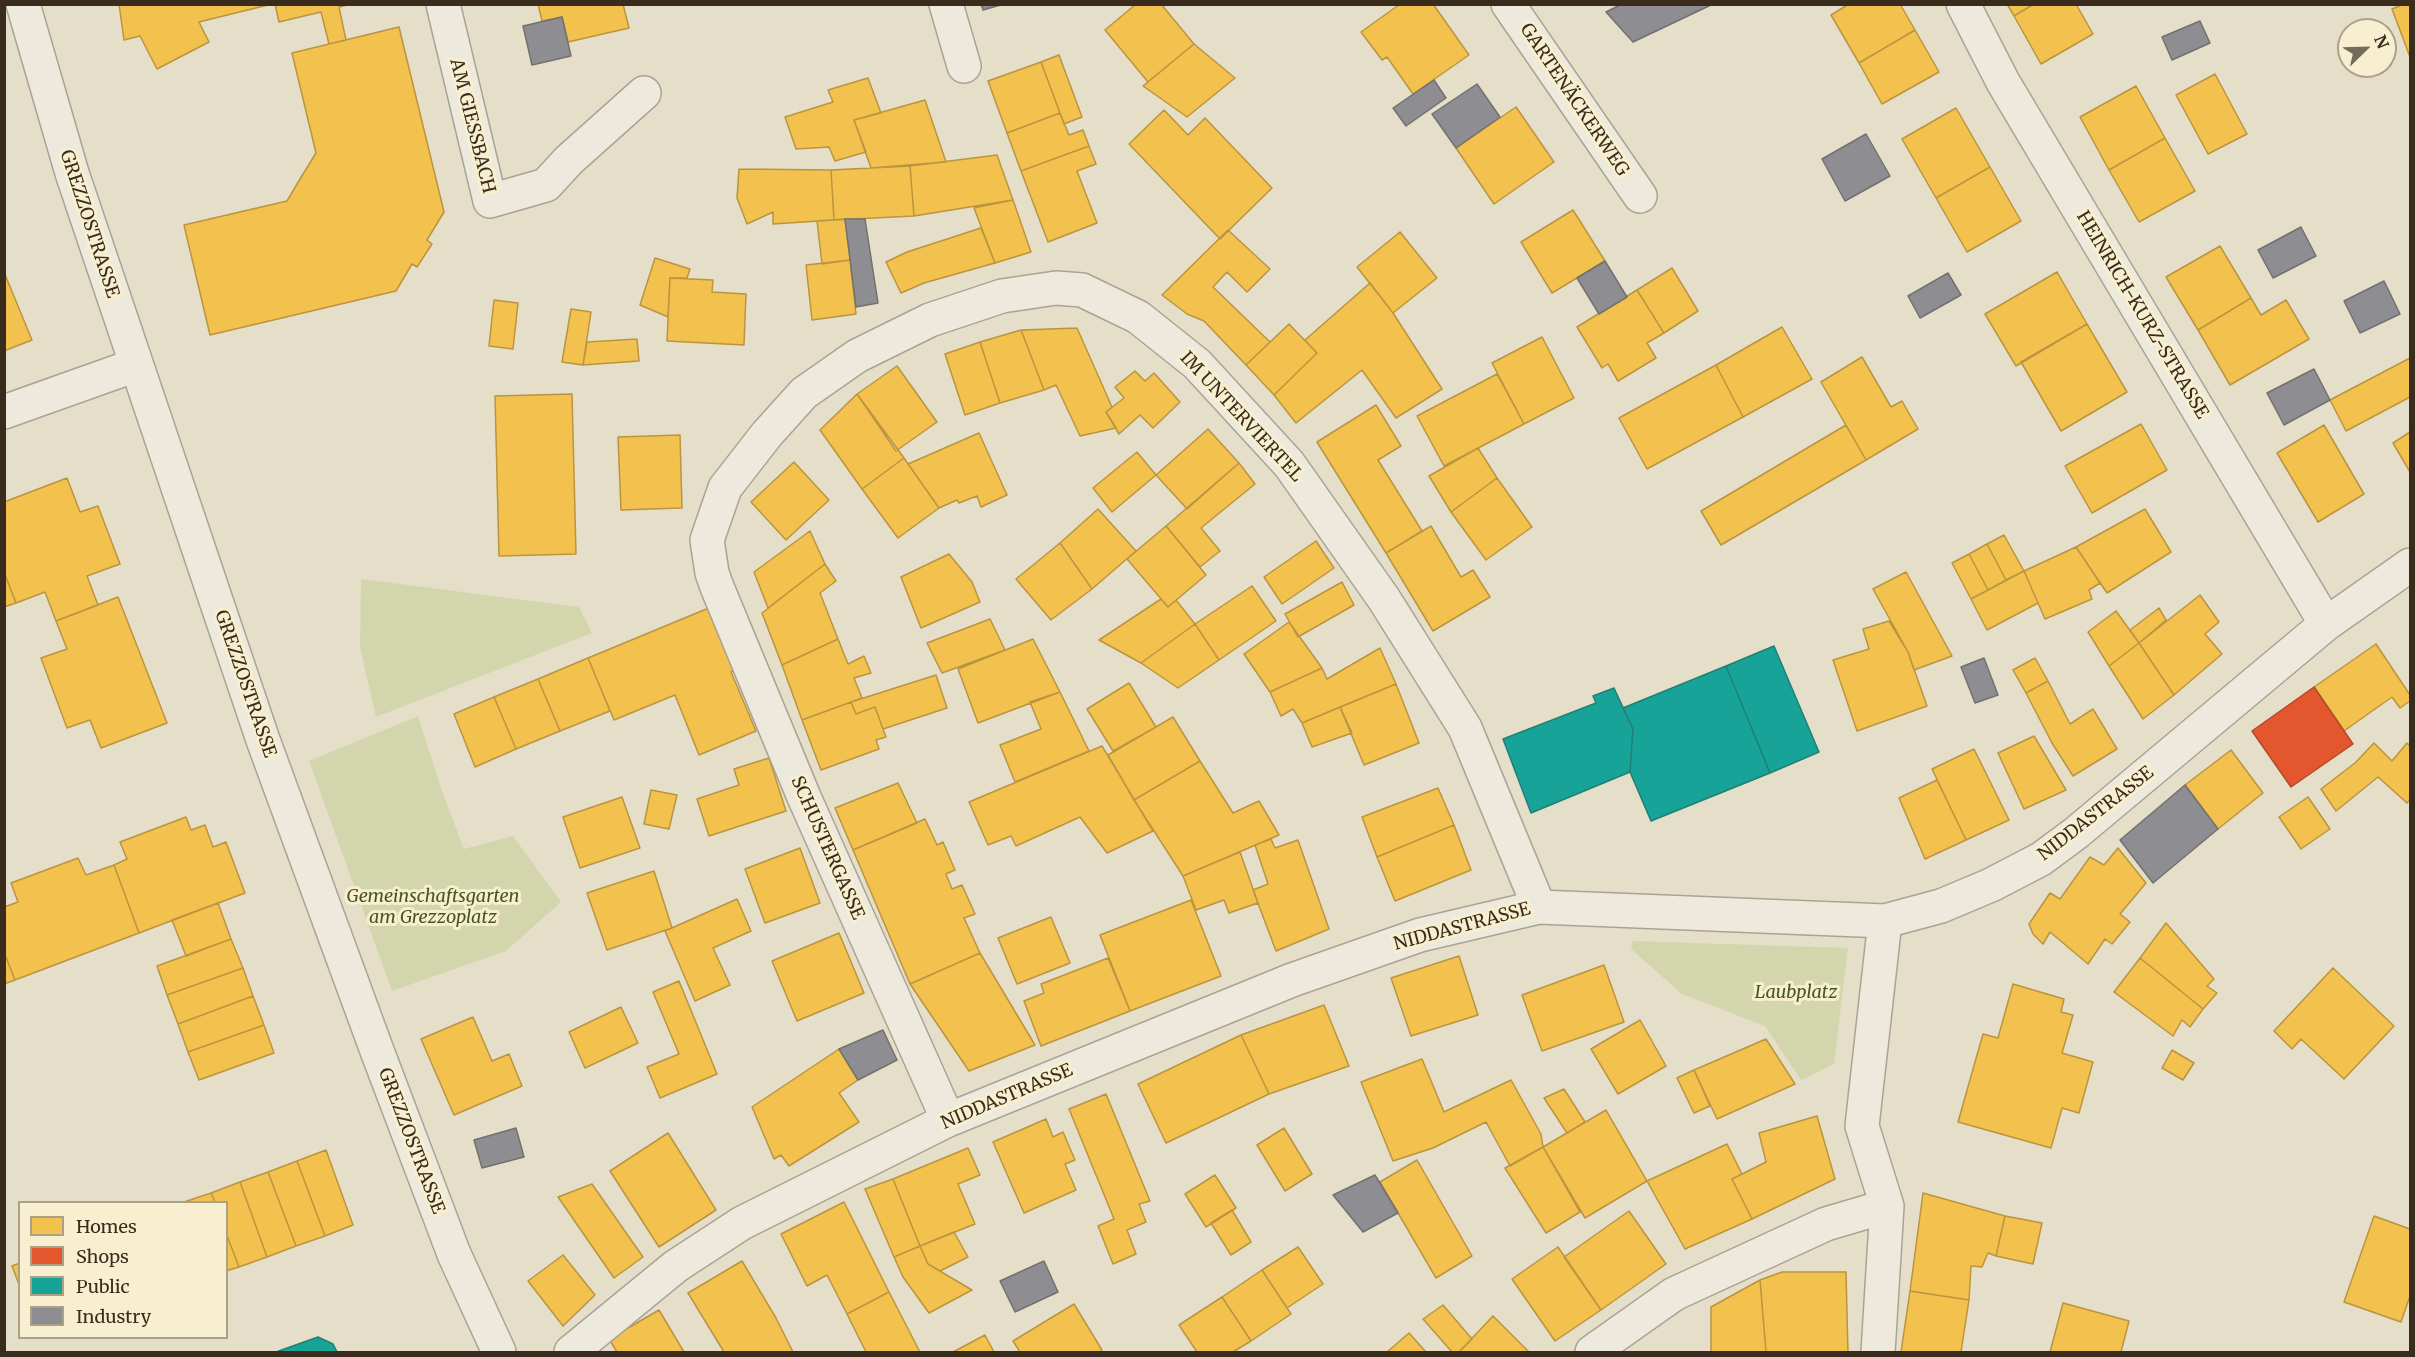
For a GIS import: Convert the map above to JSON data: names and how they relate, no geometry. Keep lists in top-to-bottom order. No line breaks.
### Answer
{"streets":{"street":["GARTENÄCKERWEG","AM GIESSBACH","GREZZOSTRASSE","HEINRICH-KURZ-STRASSE","IM UNTERVIERTEL","NIDDASTRASSE","SCHUSTERGASSE"]},"crossings":[["HEINRICH-KURZ-STRASSE","NIDDASTRASSE"],["IM UNTERVIERTEL","NIDDASTRASSE"],["IM UNTERVIERTEL","SCHUSTERGASSE"],["NIDDASTRASSE","SCHUSTERGASSE"]],"parks":["Gemeinschaftsgarten am Grezzoplatz","Laubplatz"],"legend":["Homes","Shops","Public","Industry"],"north":"top right"}
